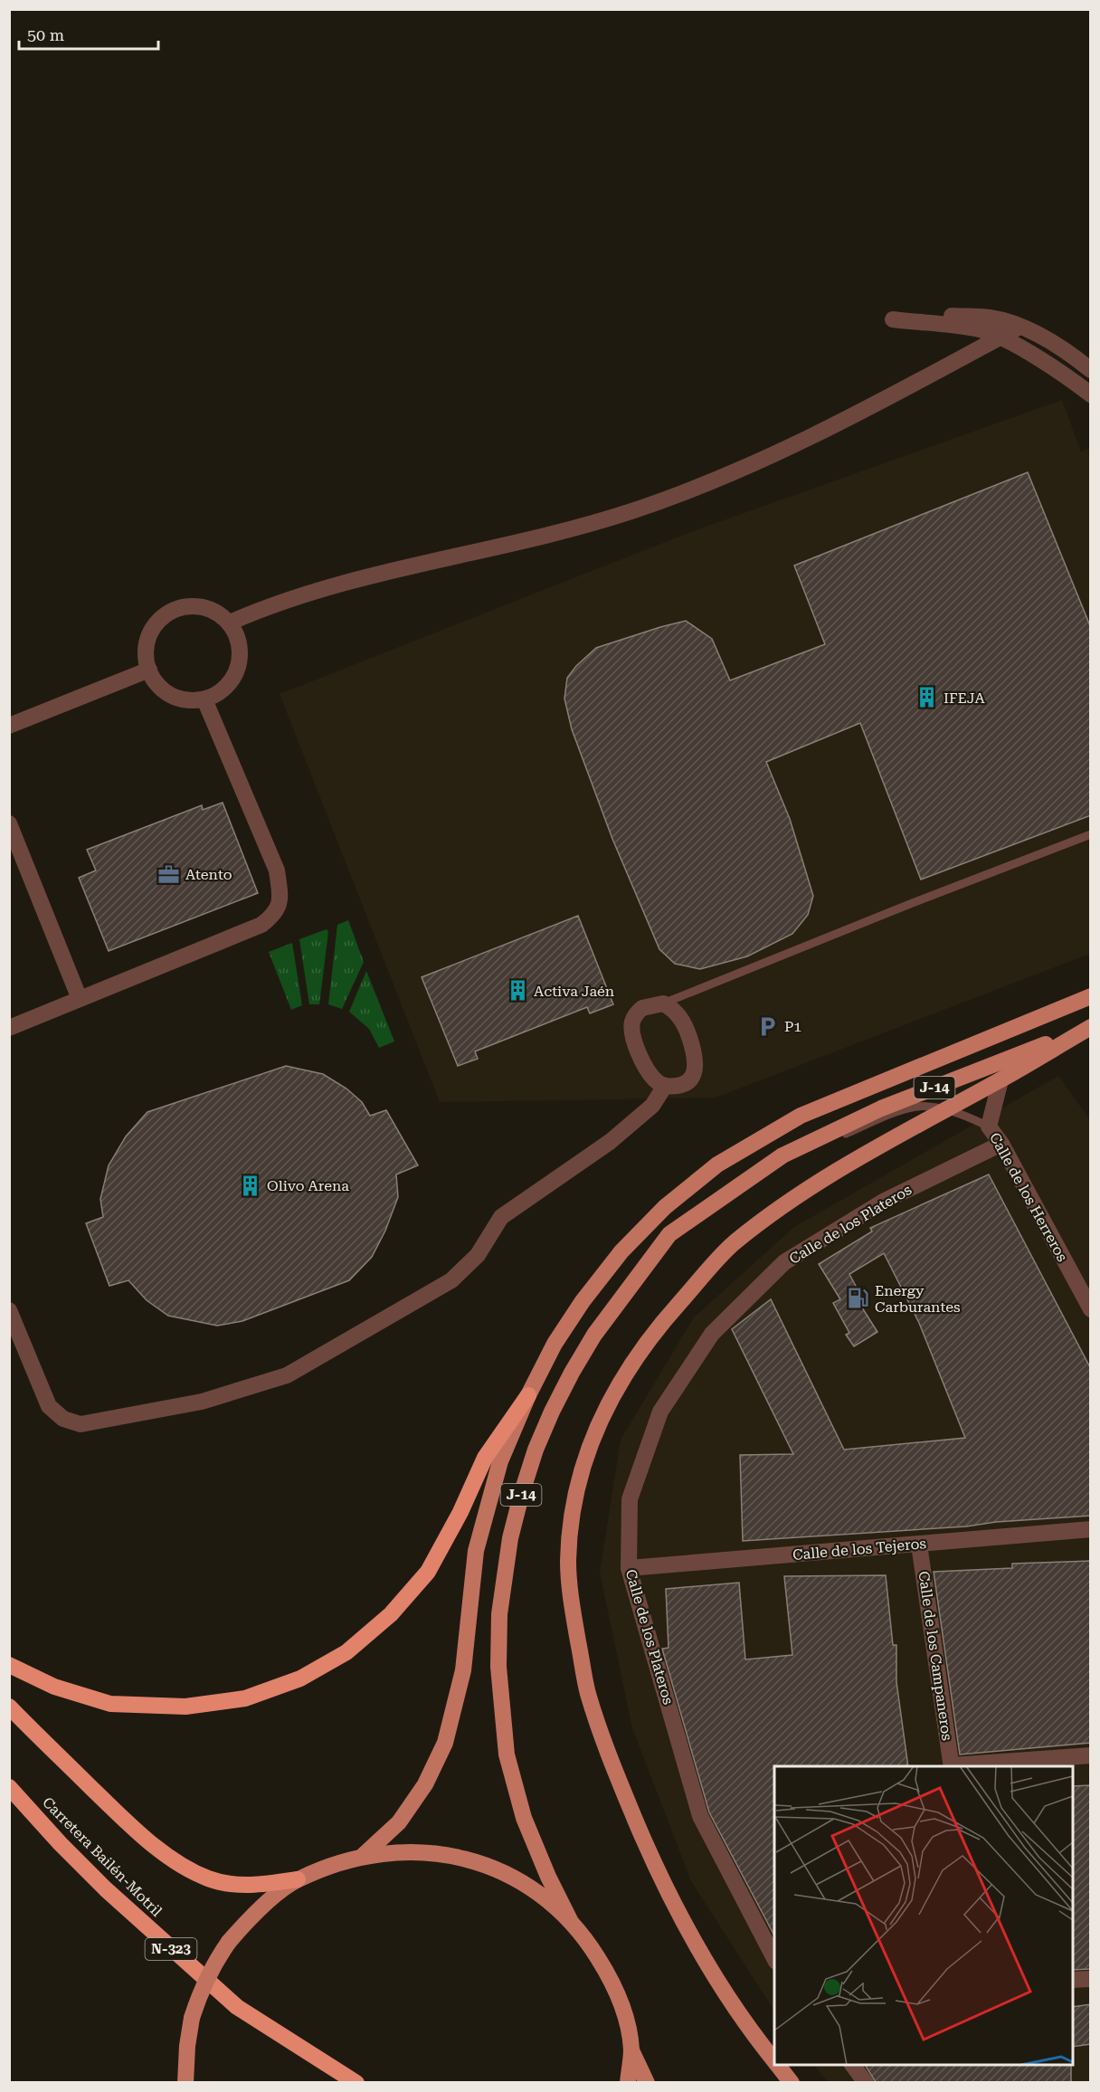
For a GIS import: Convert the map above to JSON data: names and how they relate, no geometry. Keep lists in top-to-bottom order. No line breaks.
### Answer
{"streets":{"highway":["Carretera Bailén-Motril","N-323"],"main road":["J-14"],"street":["Calle de los Herreros","Calle de los Plateros","Calle de los Tejeros","Calle de los Campaneros"]},"crossings":[["Calle de los Herreros","Calle de los Plateros"],["Calle de los Plateros","Calle de los Tejeros"],["Calle de los Tejeros","Calle de los Campaneros"]],"places":{"building":["IFEJA","Activa Jaén","Olivo Arena"],"office":["Atento"],"parking":["P1"],"fuel station":["Energy Carburantes"]},"scale_bar":"50 m"}
